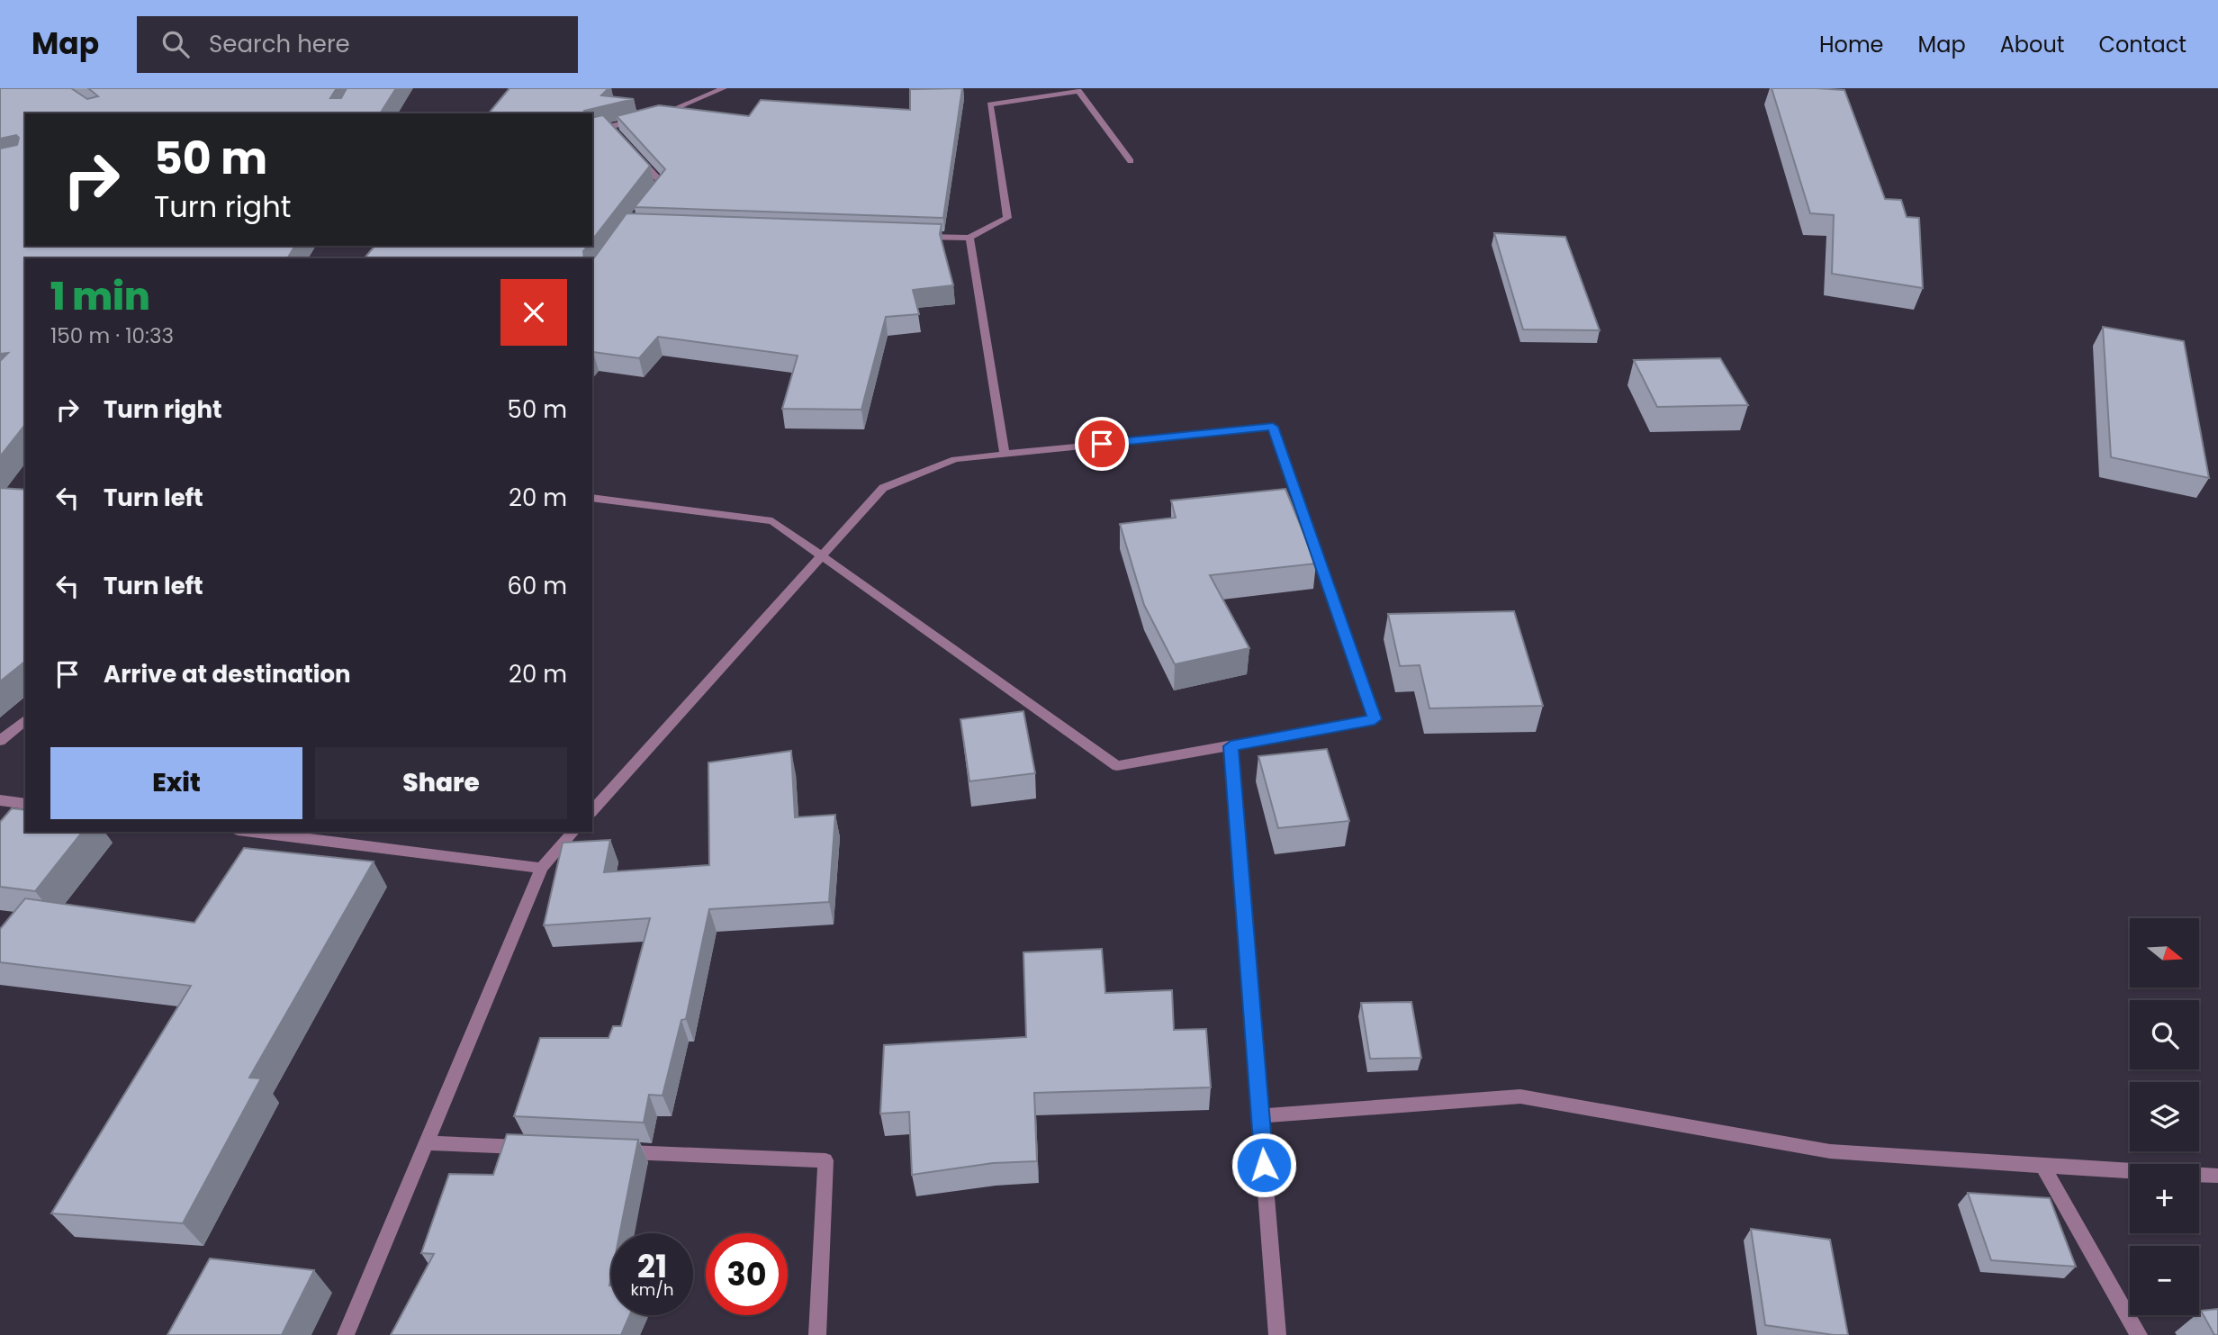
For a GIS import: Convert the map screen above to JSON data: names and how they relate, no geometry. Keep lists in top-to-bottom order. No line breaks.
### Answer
{"north":"right","page":{"header":"Map","search":"Search here","nav":["Home","Map","About","Contact"],"turn":["50 m","Turn right"],"heading":["1 min","150 m · 10:33"],"list":[{"name":"Turn right","value":"50 m"},{"name":"Turn left","value":"20 m"},{"name":"Turn left","value":"60 m"},{"name":"Arrive at destination","value":"20 m"}],"buttons":["Exit","Share"],"map_buttons":["+","−"],"speed":"21 km/h","limit":"30"}}
